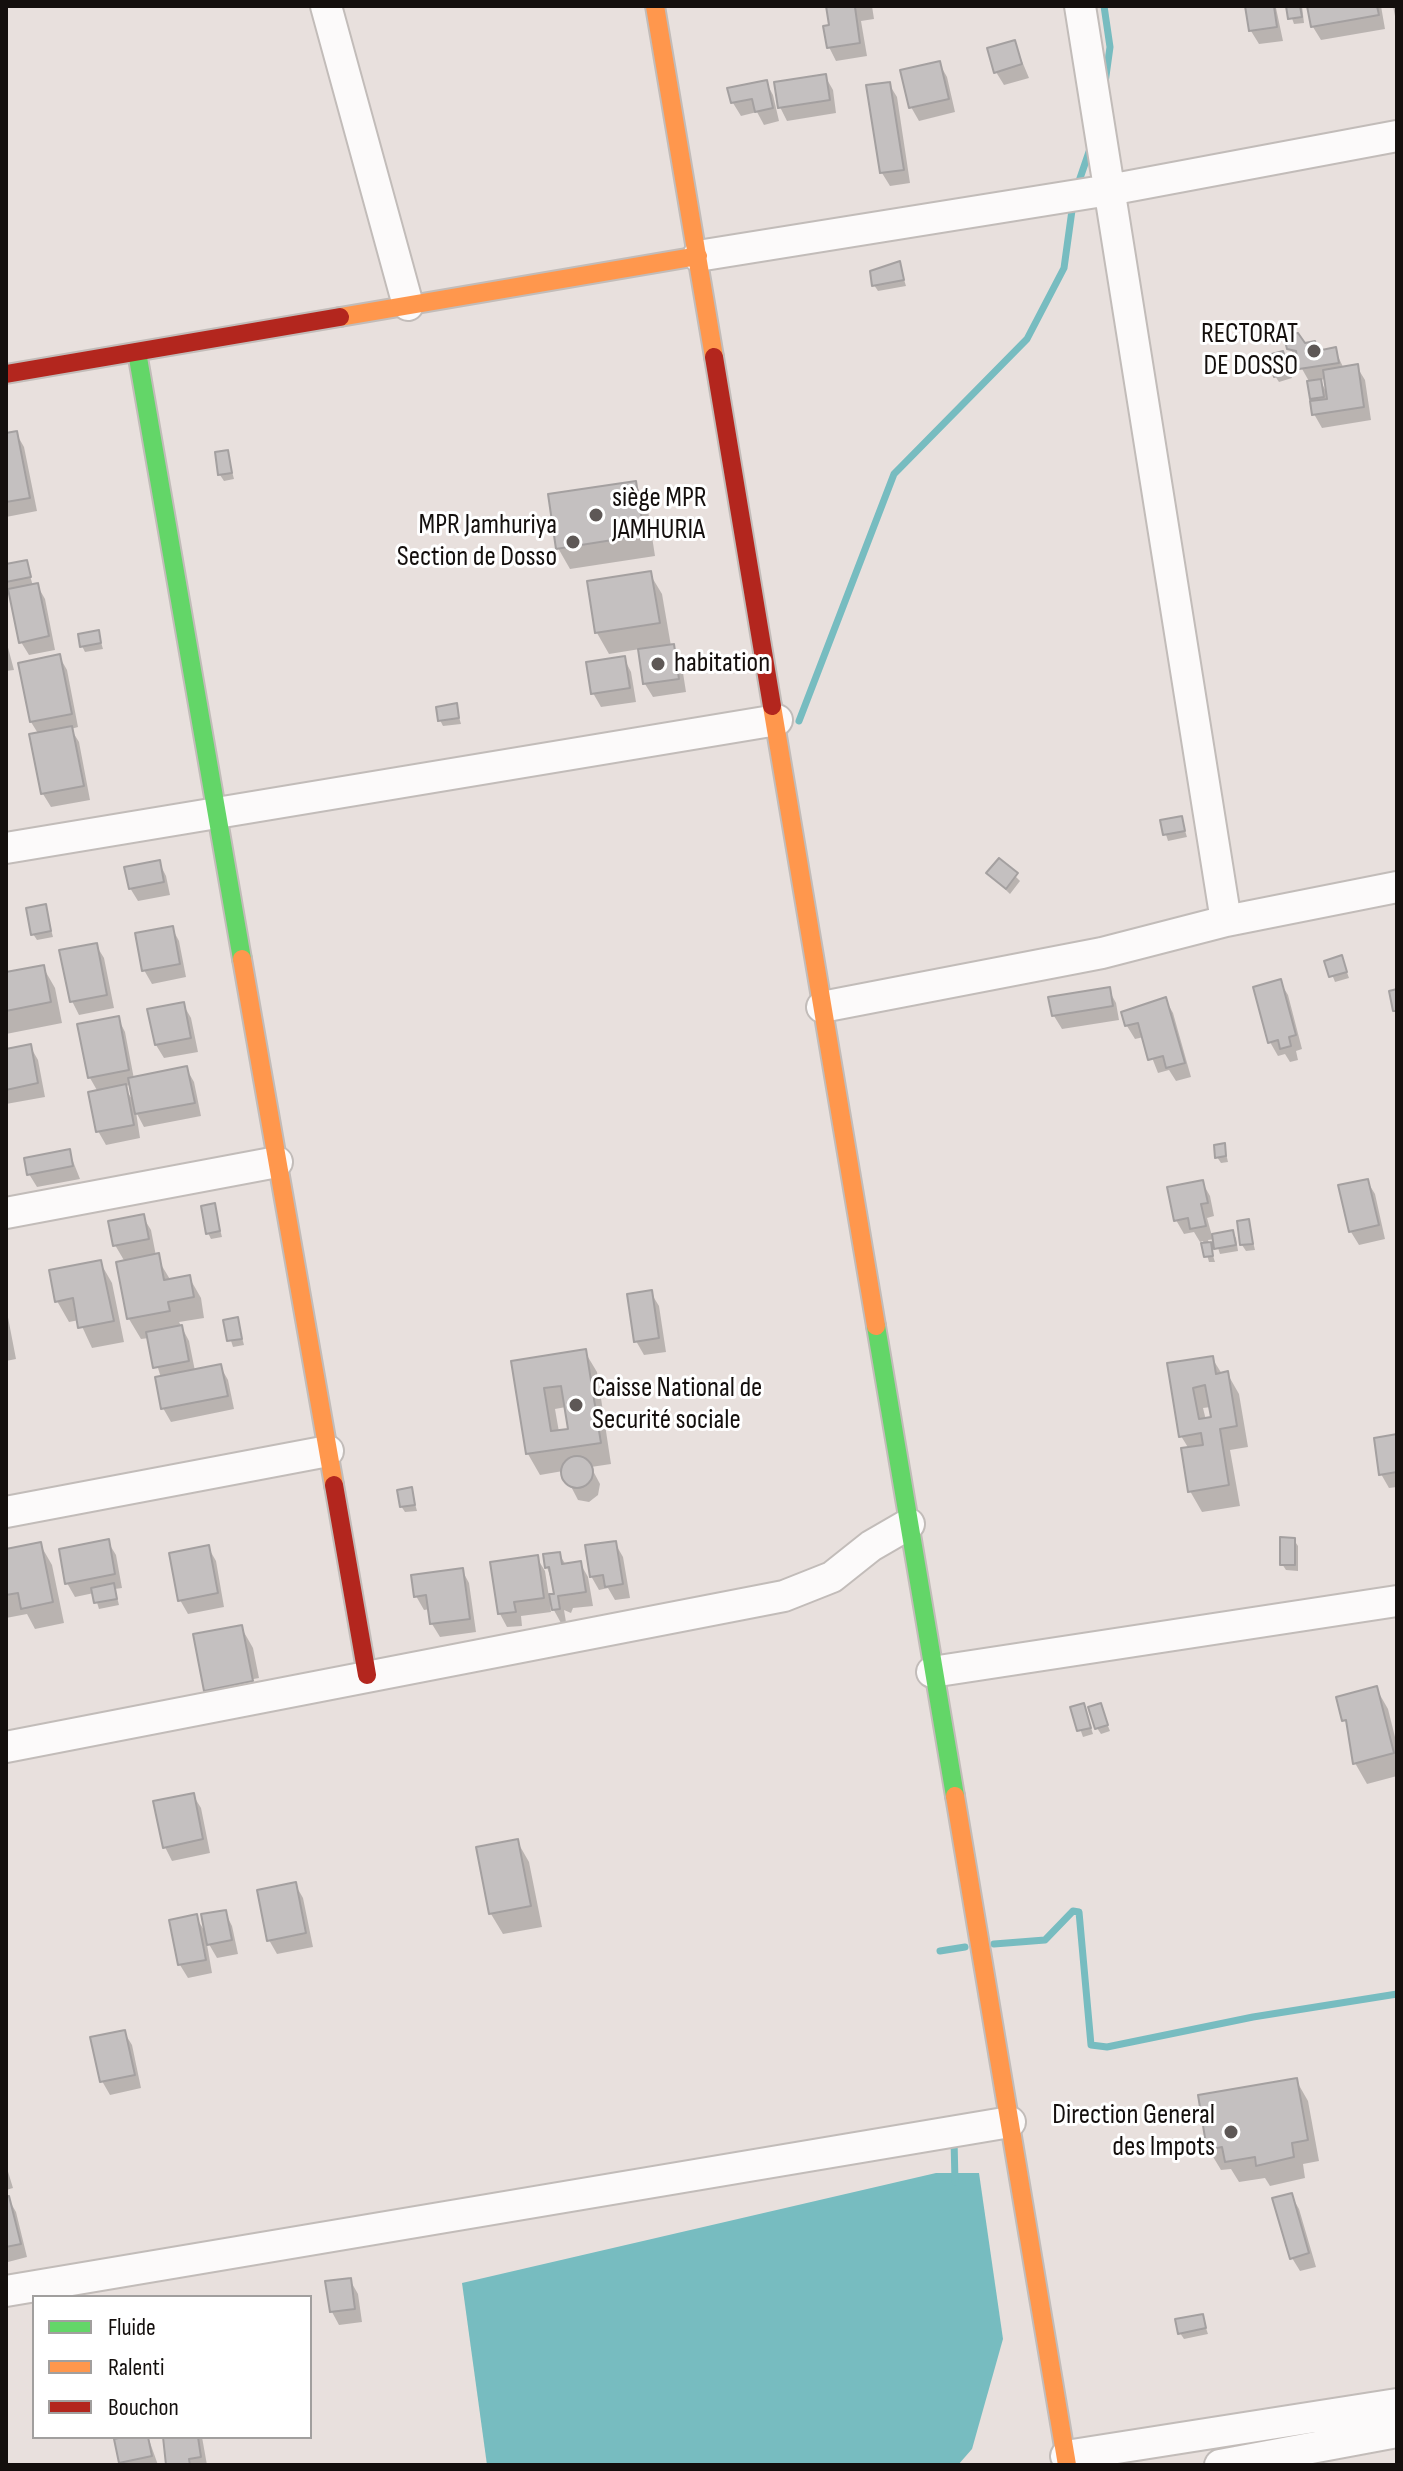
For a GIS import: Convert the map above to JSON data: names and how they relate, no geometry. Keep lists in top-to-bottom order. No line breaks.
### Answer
{"places":["RECTORAT DE DOSSO","siège MPR JAMHURIA","MPR Jamhuriya Section de Dosso","habitation","Caisse National de Securité sociale","Direction General des Impots"],"legend":["Fluide","Ralenti","Bouchon"]}
